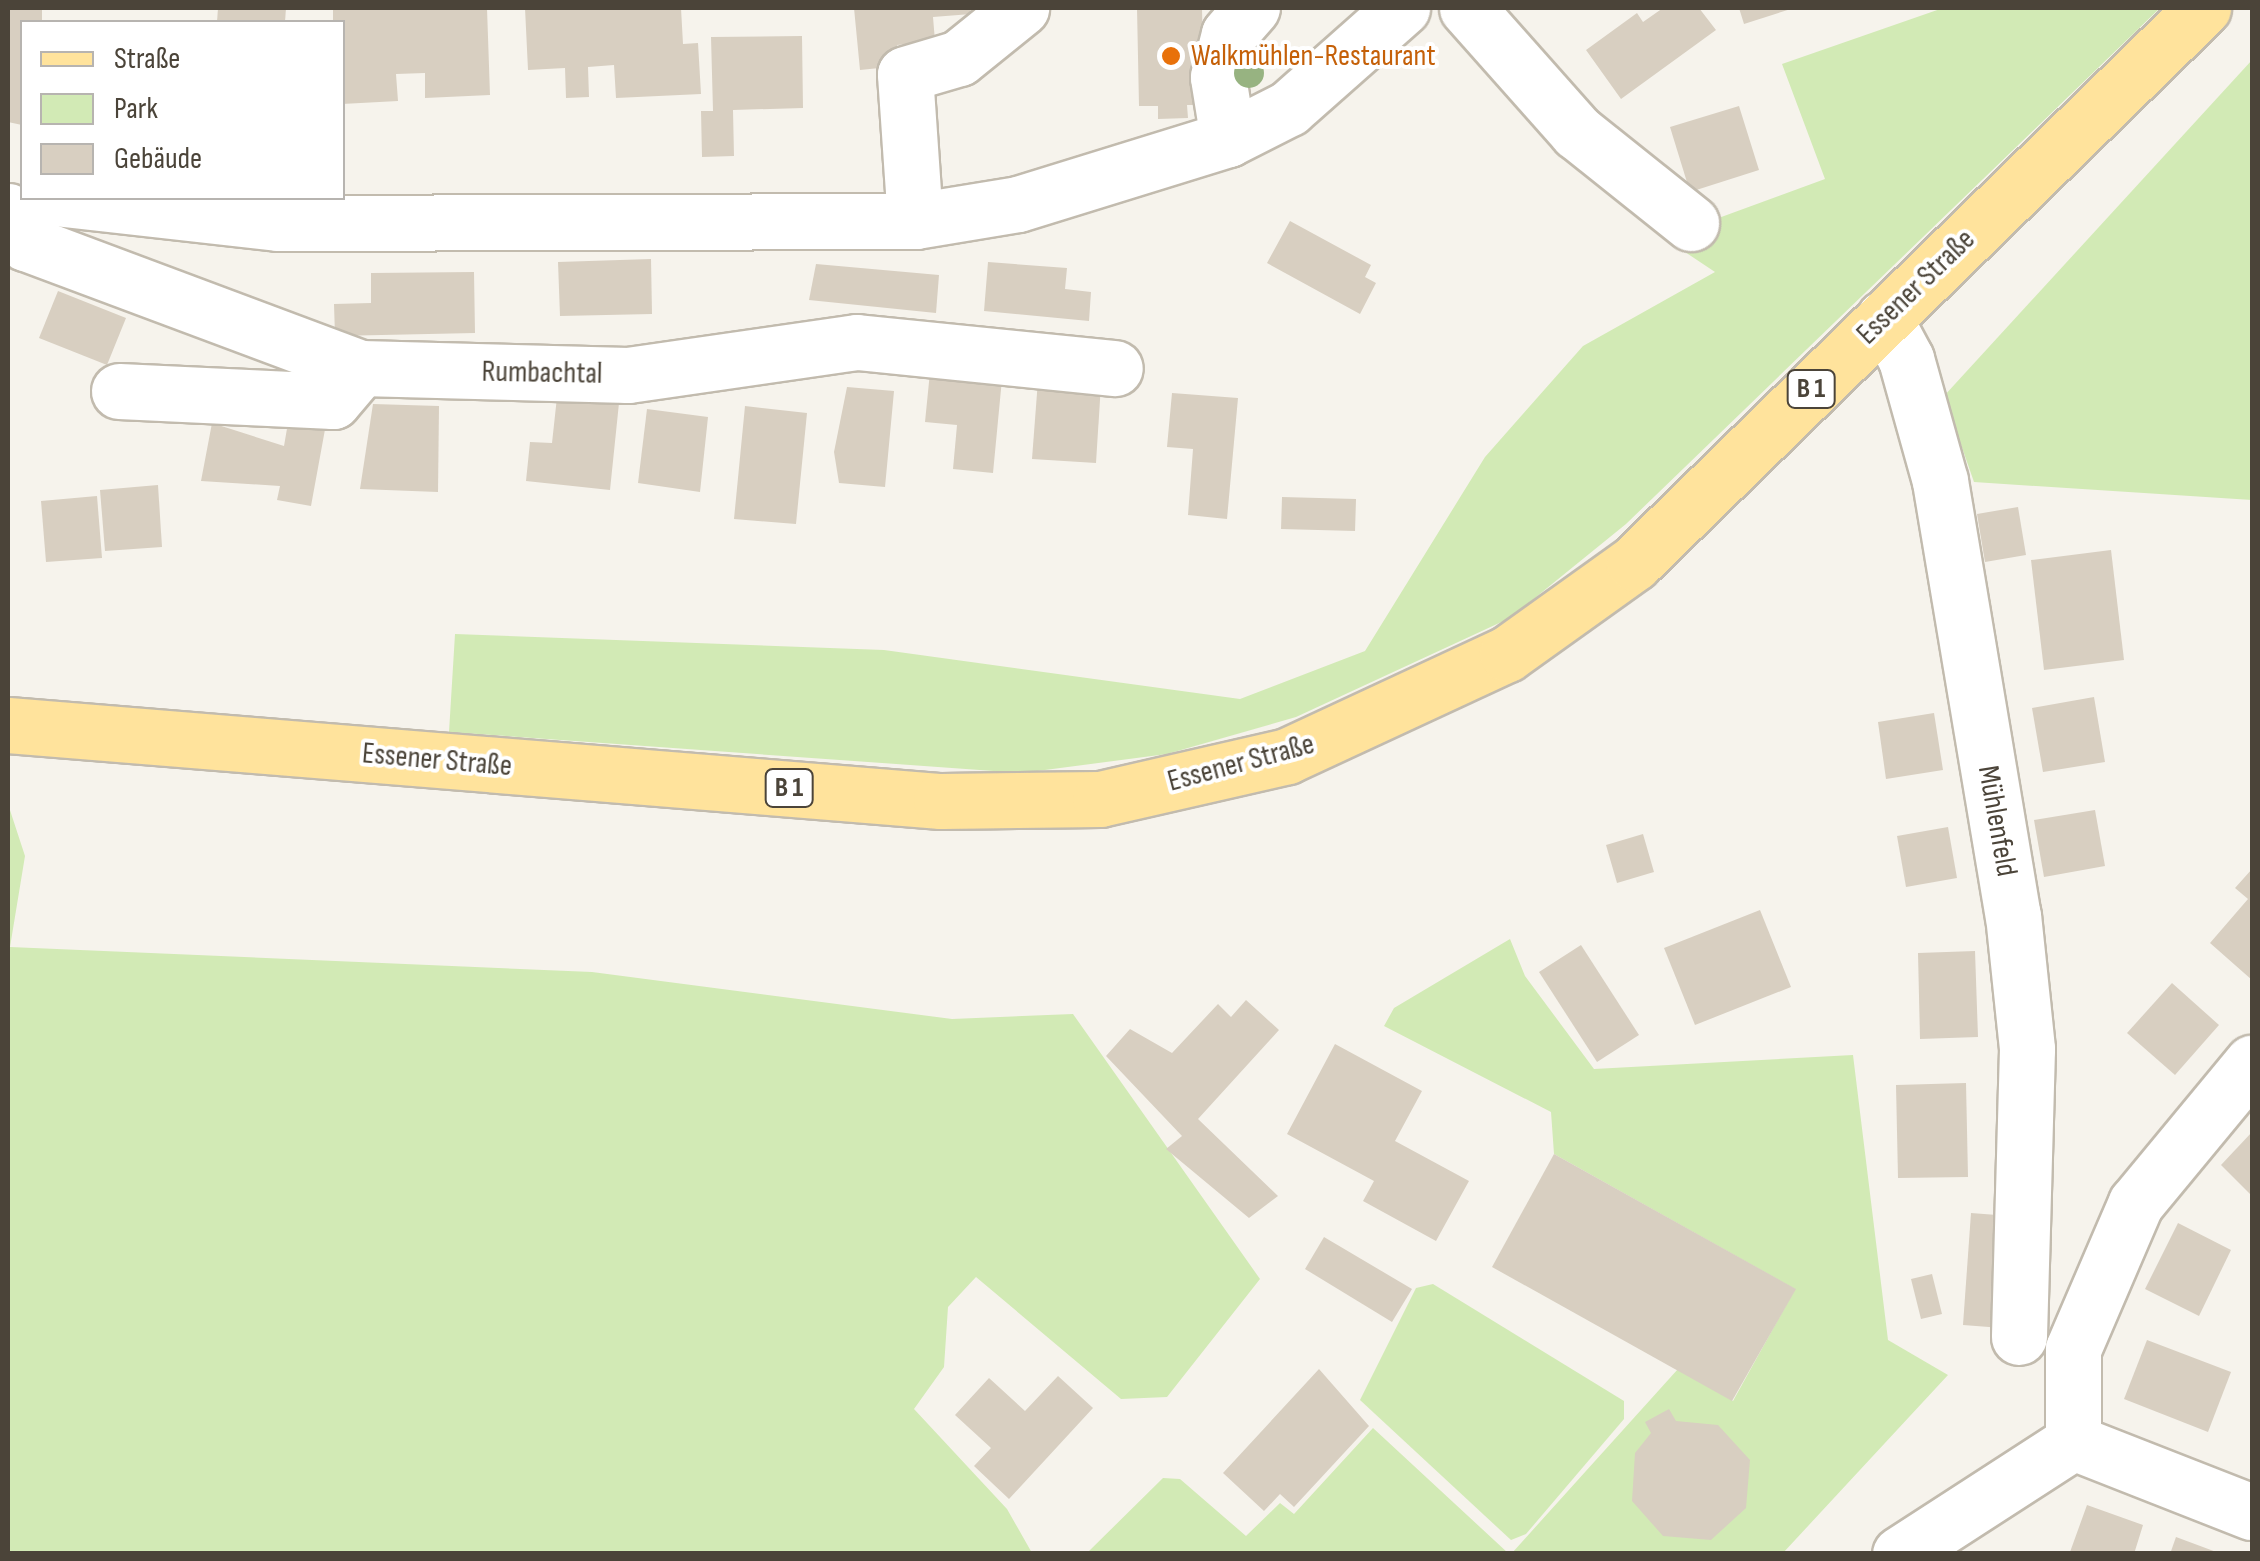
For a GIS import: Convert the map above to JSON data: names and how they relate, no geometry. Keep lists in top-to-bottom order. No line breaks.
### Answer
{"streets":{"main road":["Essener Straße","B 1"],"street":["Rumbachtal","Mühlenfeld"]},"crossings":[["Essener Straße","Mühlenfeld"]],"places":["Walkmühlen-Restaurant"],"legend":["Straße","Park","Gebäude"]}
